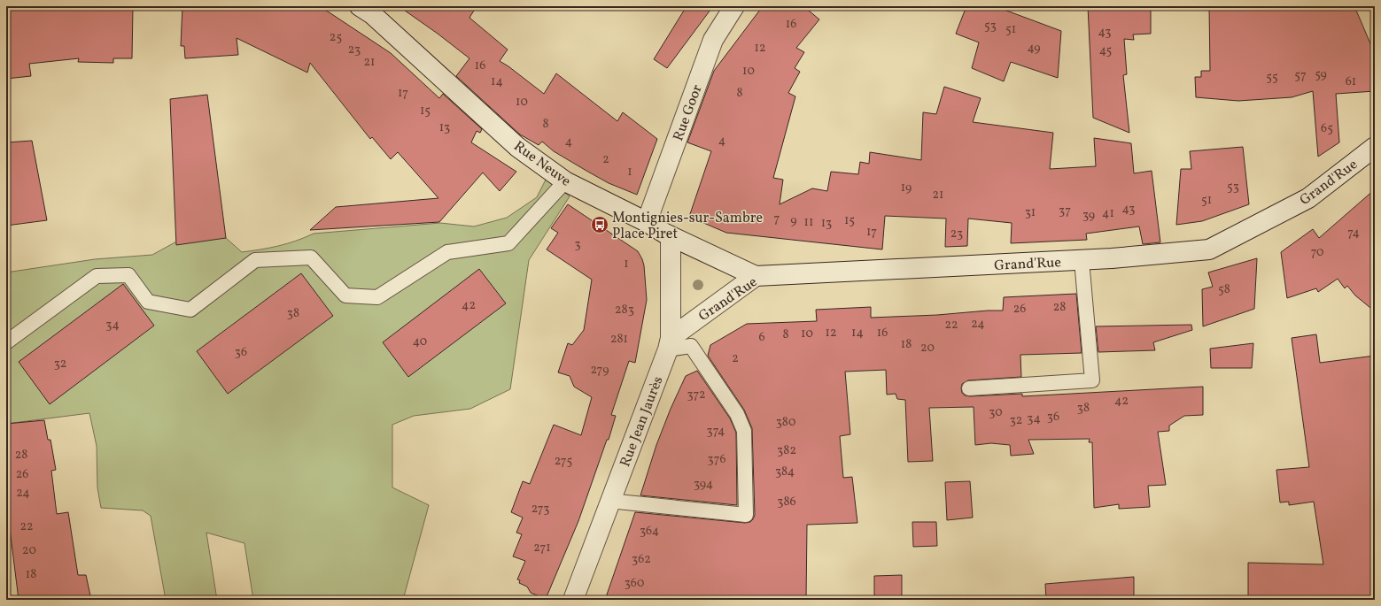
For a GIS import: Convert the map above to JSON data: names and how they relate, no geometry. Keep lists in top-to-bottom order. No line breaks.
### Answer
{"streets":{"street":["Rue Goor","Rue Neuve","Grand'Rue","Rue Jean Jaurès"]},"crossings":[["Rue Goor","Rue Neuve"],["Rue Neuve","Grand'Rue"],["Rue Neuve","Rue Jean Jaurès"],["Grand'Rue","Rue Jean Jaurès"]],"places":{"bus stop":["Montignies-sur-Sambre Place Piret"]},"house_numbers":["16","53","51","43","25","12","49","23","45","21","16","10","59","57","55","14","61","17","8","10","15","8","13","65","4","4","2","1","53","19","21","51","43","37","31","41","39","7","9","15","11","13","17","74","23","3","70","1","58","42","28","26","283","38","24","34","22","12","14","16","10","8","6","281","40","18","20","36","2","32","279","372","42","38","30","36","34","32","380","374","382","28","376","275","384","26","394","24","386","273","22","364","271","20","362","18","360"]}
